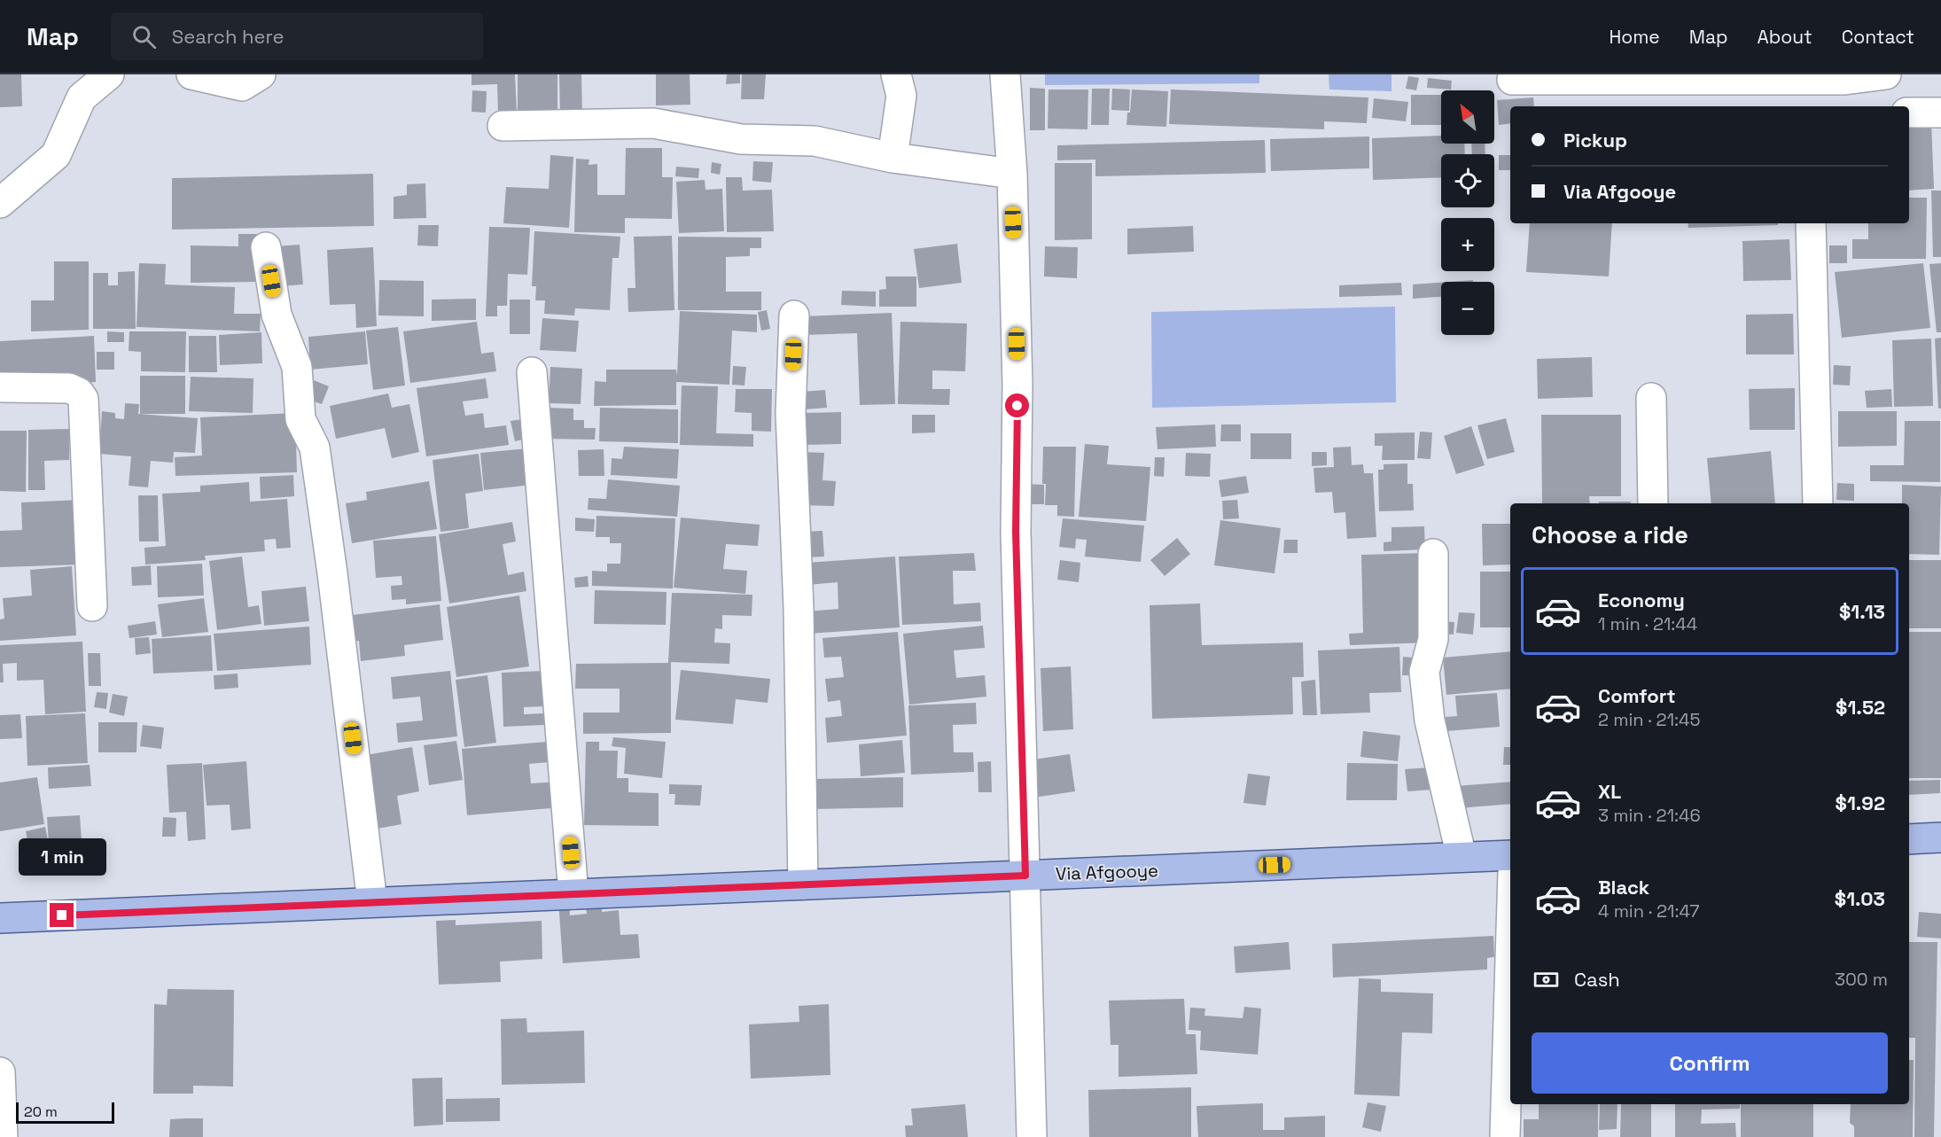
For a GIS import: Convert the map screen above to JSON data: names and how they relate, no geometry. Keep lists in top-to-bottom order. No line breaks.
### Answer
{"streets":{"main road":["Via Afgooye"]},"scale_bar":"20 m","north":"top left","page":{"header":"Map","search":"Search here","nav":["Home","Map","About","Contact"],"map_buttons":["+","−"],"banner":["Pickup","Via Afgooye"],"heading":"Choose a ride","list":[{"name":"Economy","note":"1 min · 21:44","value":"$1.13"},{"name":"Comfort","note":"2 min · 21:45","value":"$1.52"},{"name":"XL","note":"3 min · 21:46","value":"$1.92"},{"name":"Black","note":"4 min · 21:47","value":"$1.03"}],"bubble":"1 min","pay":["Cash","300 m"],"buttons":"Confirm","scale":"20 m"}}
